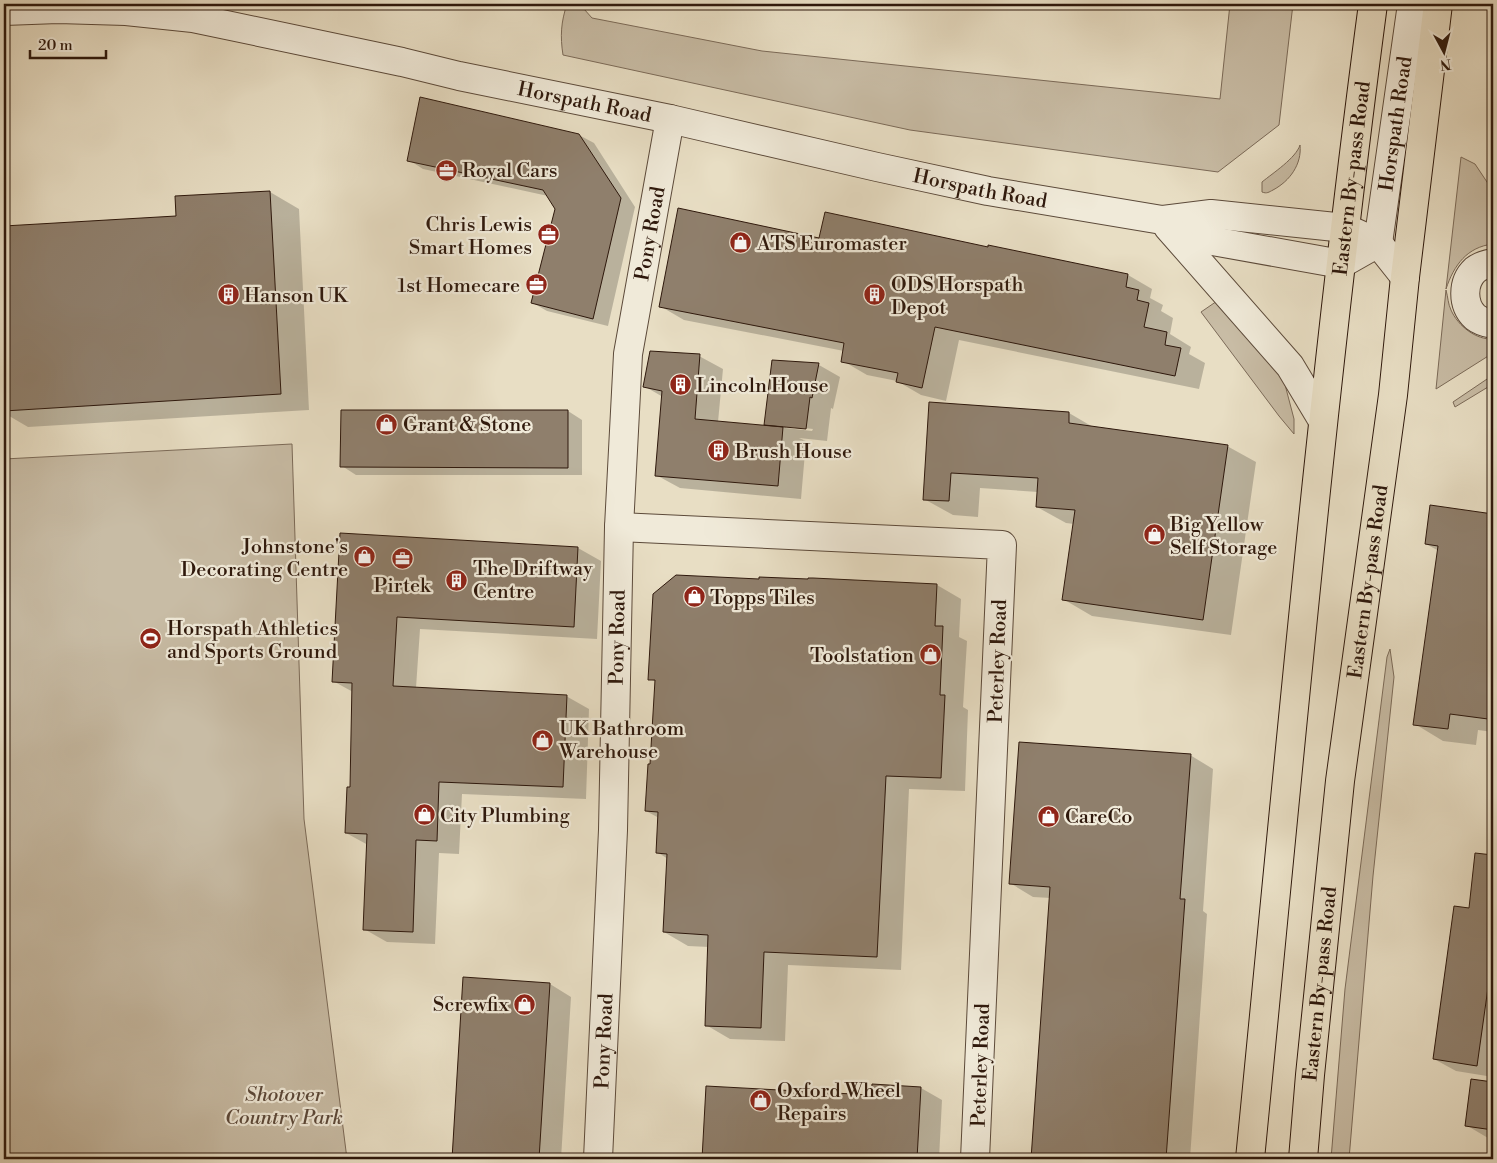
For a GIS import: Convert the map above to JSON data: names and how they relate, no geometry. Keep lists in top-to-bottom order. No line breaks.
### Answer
{"streets":{"highway":["Eastern By-pass Road"],"street":["Horspath Road","Pony Road","Peterley Road"]},"crossings":[["Horspath Road","Eastern By-pass Road"],["Horspath Road","Pony Road"],["Pony Road","Peterley Road"]],"parks":["Shotover Country Park"],"places":{"office":["Royal Cars","Chris Lewis Smart Homes","1st Homecare","Pirtek"],"shop":["ATS Euromaster","Grant & Stone","Big Yellow Self Storage","Johnstone's Decorating Centre","Topps Tiles","Toolstation","UK Bathroom Warehouse","City Plumbing","CareCo","Screwfix","Oxford Wheel Repairs"],"building":["Hanson UK","ODS Horspath Depot","Lincoln House","Brush House","The Driftway Centre"],"sports":["Horspath Athletics and Sports Ground"]},"scale_bar":"20 m","north":"bottom"}
